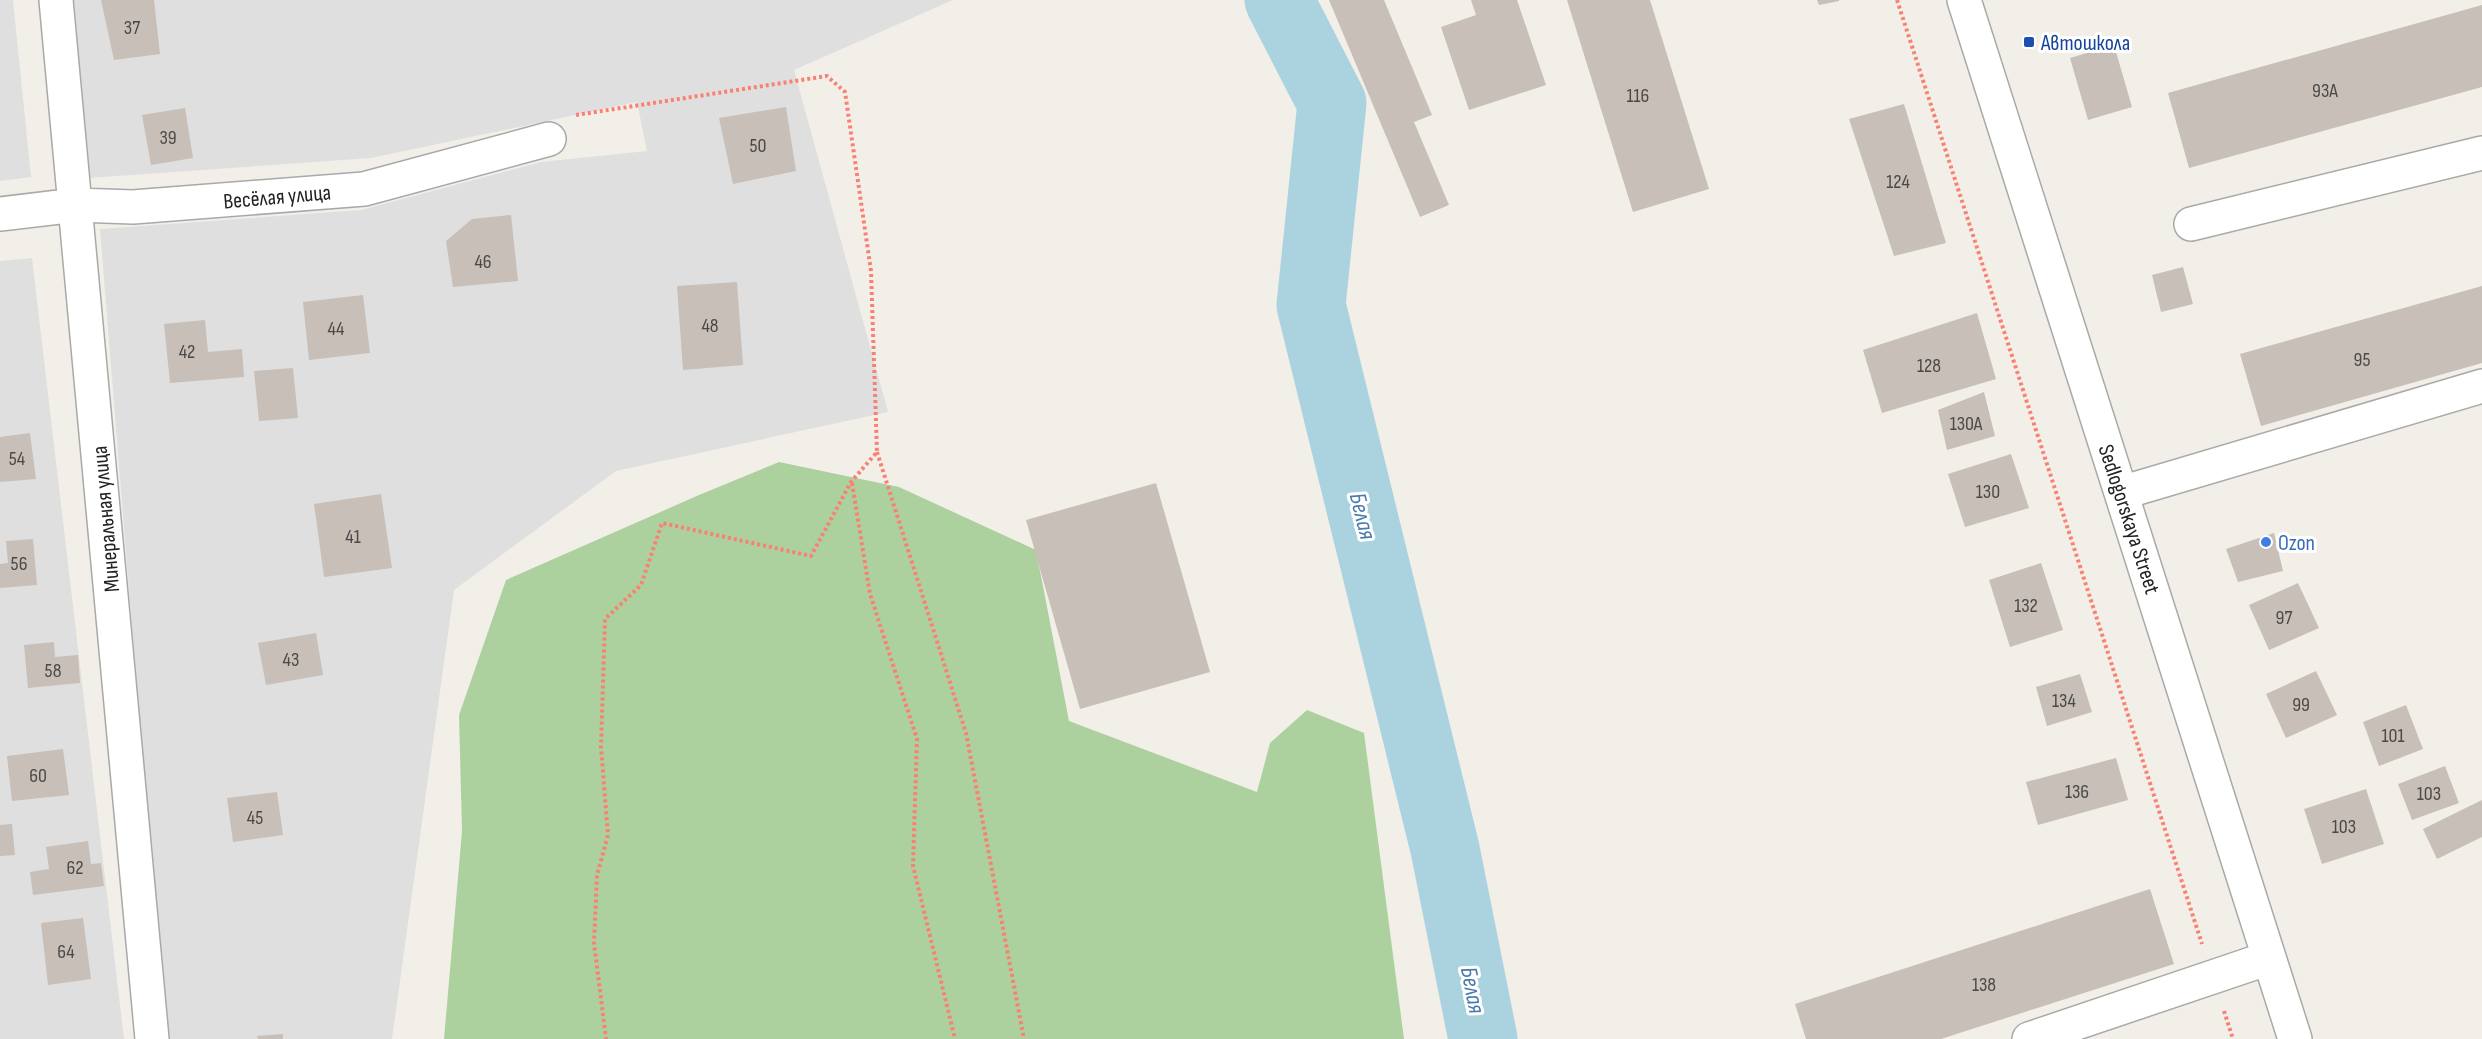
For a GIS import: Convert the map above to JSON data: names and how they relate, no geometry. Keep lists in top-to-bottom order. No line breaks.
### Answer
{"streets":{"street":["Весёлая улица","Минеральная улица","Sedlogorskaya Street"]},"crossings":[["Весёлая улица","Минеральная улица"]],"water":["Белая"],"places":{"transit":["Автошкола"],"other":["Ozon"]},"house_numbers":["37","93А","116","39","50","124","46","48","44","42","95","128","130А","54","130","41","56","132","97","43","58","134","99","101","60","136","103","45","103","62","64","138"]}
